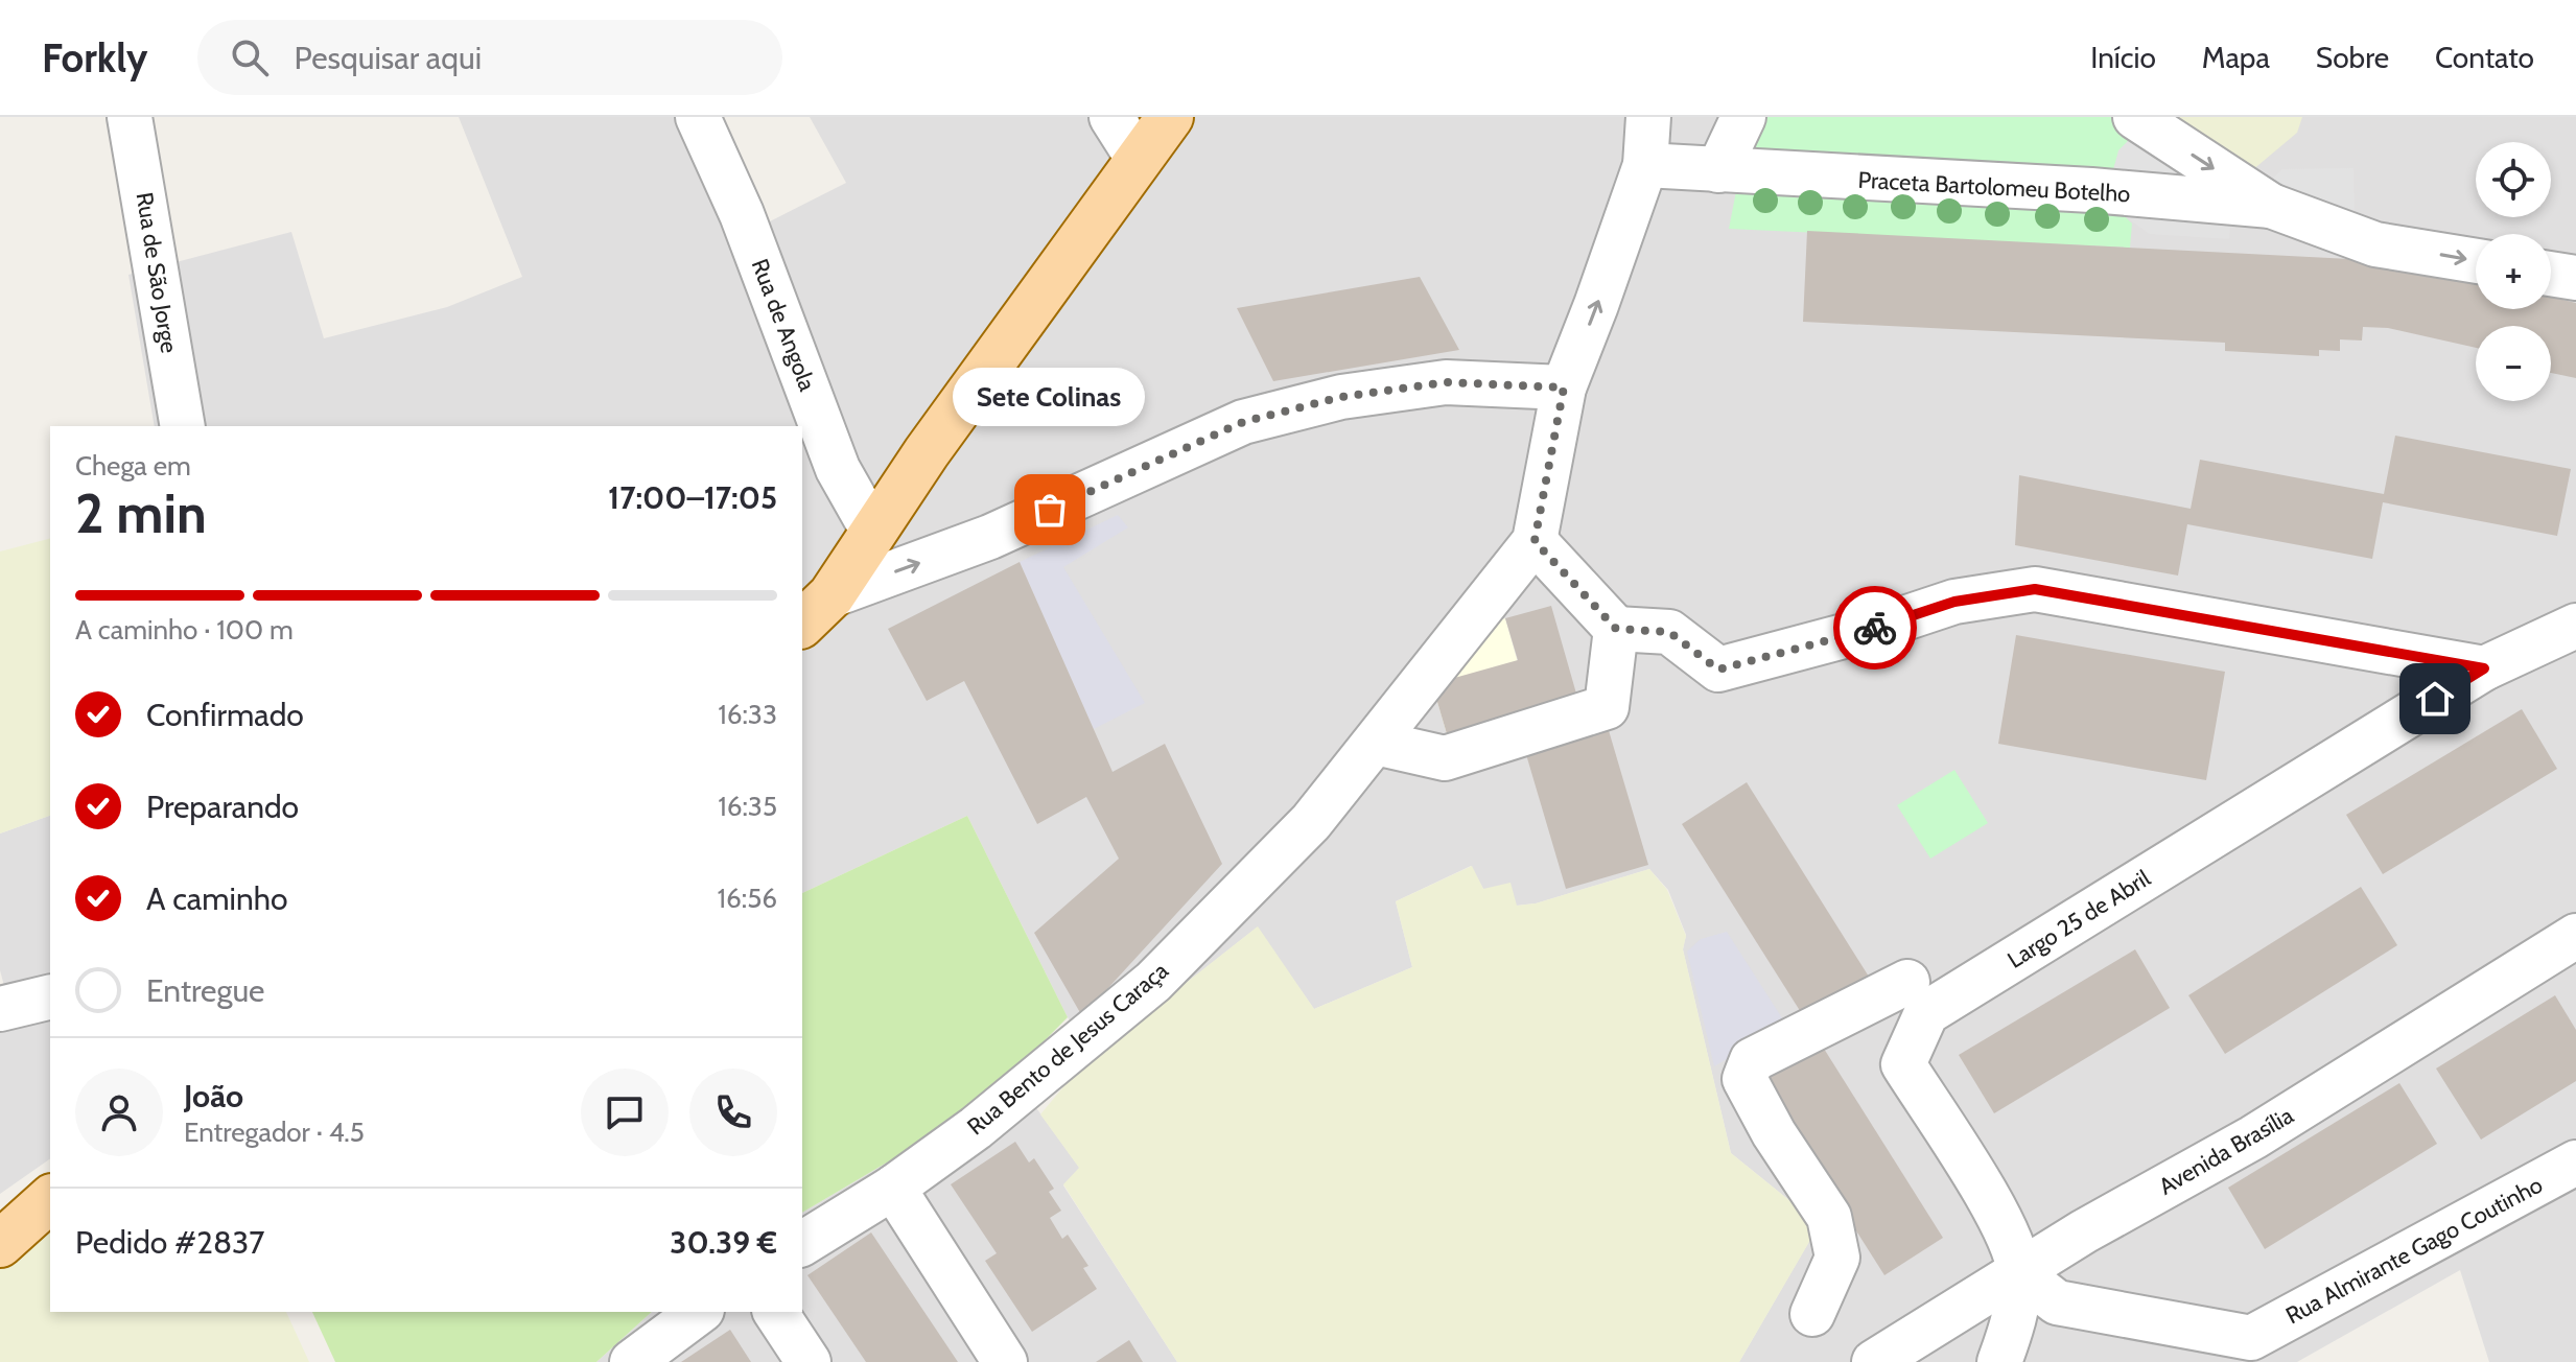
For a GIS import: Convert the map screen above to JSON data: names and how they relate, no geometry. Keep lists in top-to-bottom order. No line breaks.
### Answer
{"streets":{"street":["Praceta Bartolomeu Botelho","Rua de São Jorge","Rua de Angola","Largo 25 de Abril","Rua Bento de Jesus Caraça","Avenida Brasília","Rua Almirante Gago Coutinho"]},"crossings":[["Largo 25 de Abril","Avenida Brasília"]],"places":["Sete Colinas"],"page":{"header":"Forkly","search":"Pesquisar aqui","nav":["Início","Mapa","Sobre","Contato"],"map_buttons":["+","−"],"bubble":"Sete Colinas","heading":["2 min","Chega em","17:00–17:05"],"panel":["João","Entregador · 4.5","Pedido #2837","30.39 €"],"bar":"A caminho · 100 m","list":[["Confirmado","16:33"],["Preparando","16:35"],["A caminho","16:56"],"Entregue"]}}
